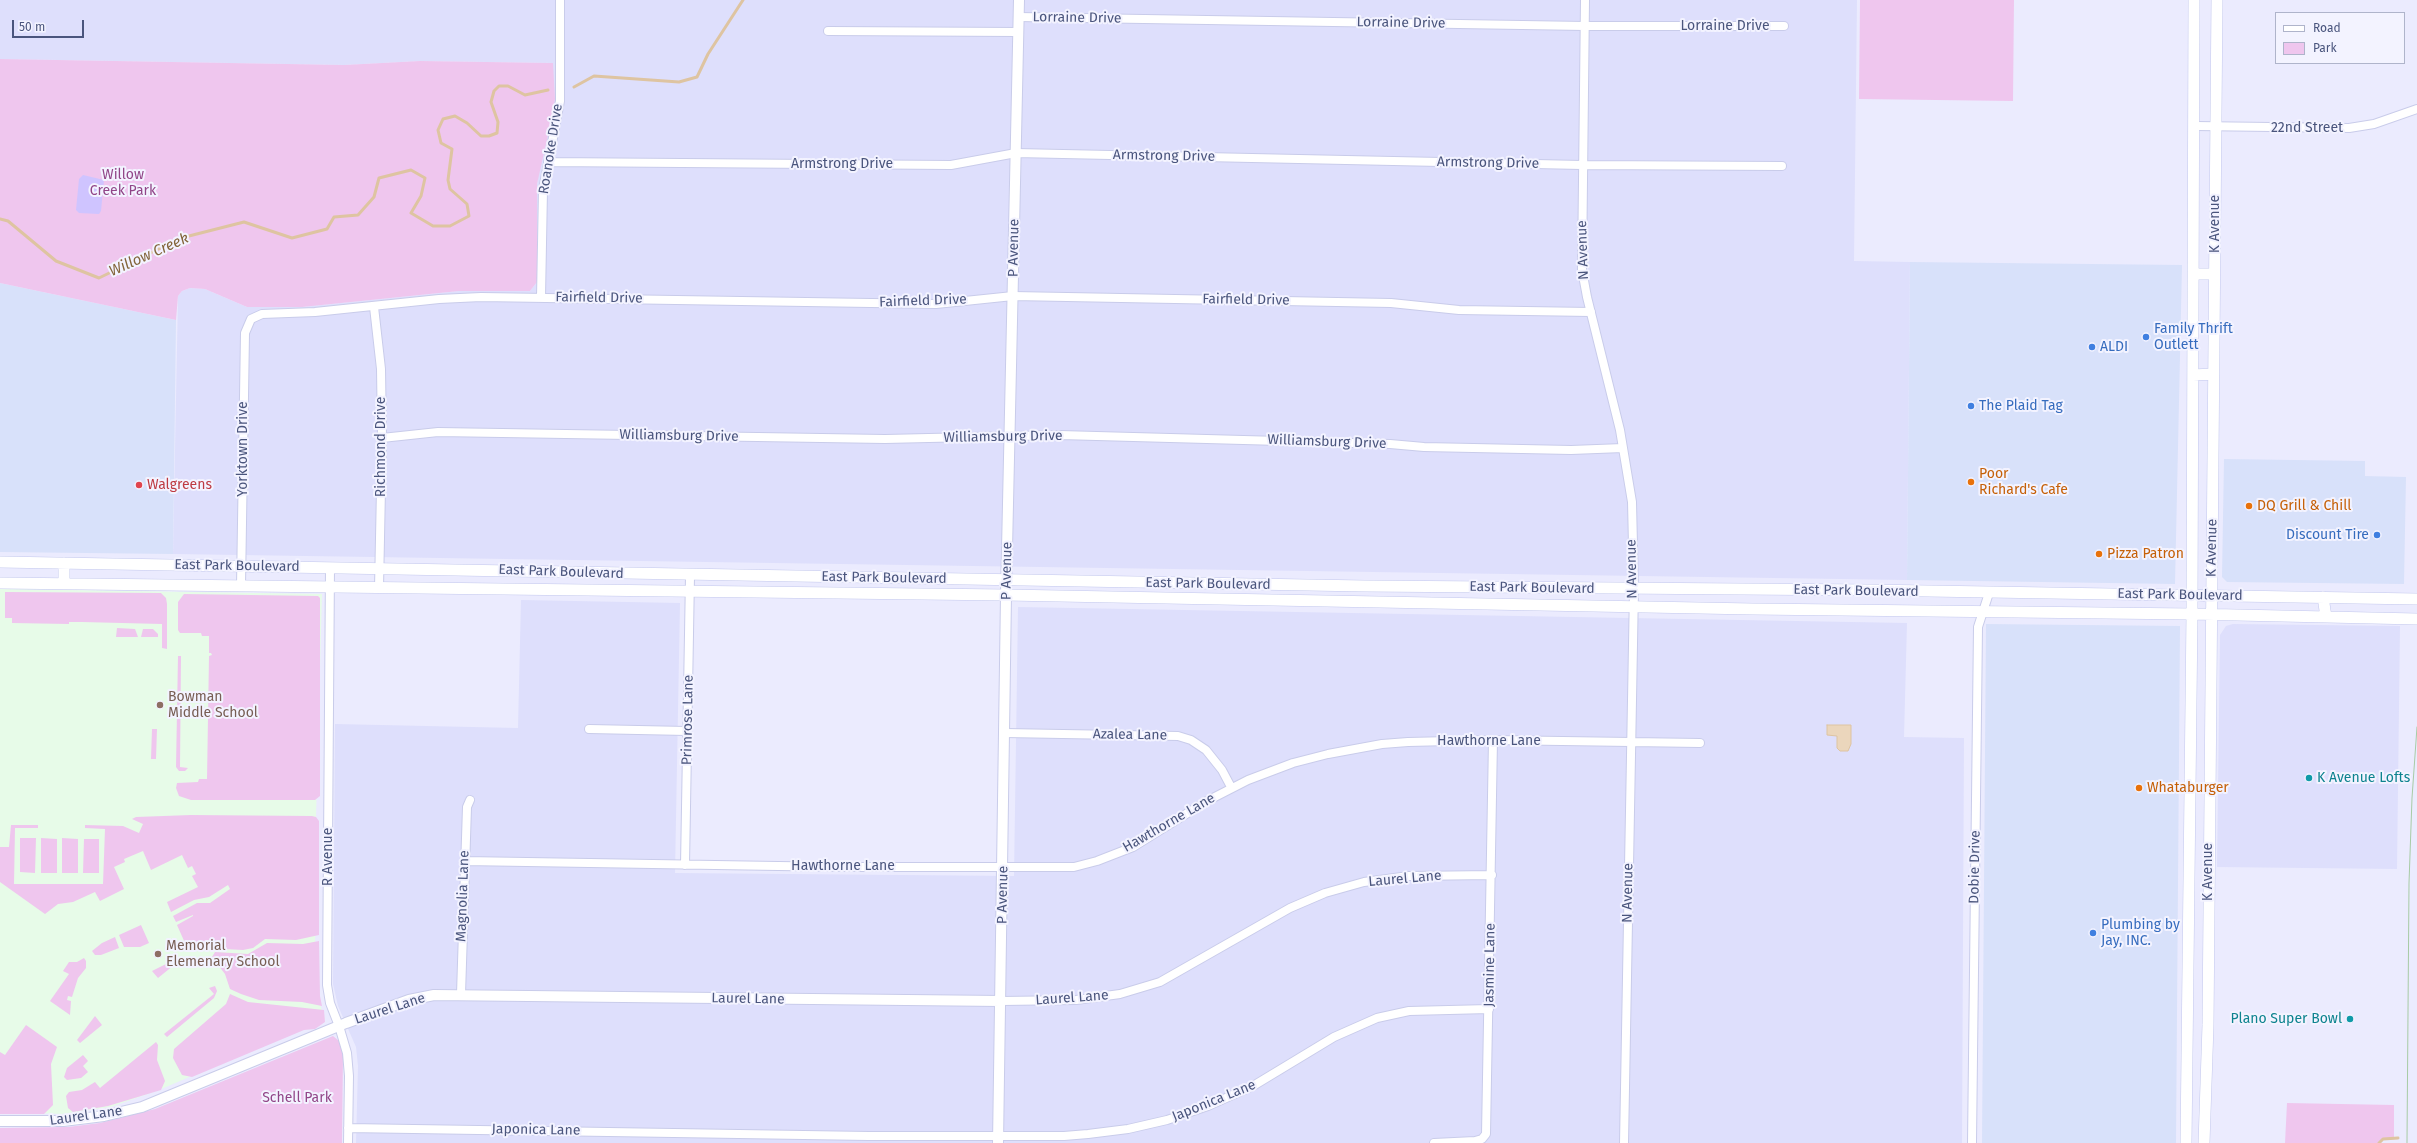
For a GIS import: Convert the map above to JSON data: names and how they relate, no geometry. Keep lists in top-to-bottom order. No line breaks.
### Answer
{"streets":{"main road":["K Avenue","East Park Boulevard"],"street":["Lorraine Drive","22nd Street","Roanoke Drive","Armstrong Drive","P Avenue","N Avenue","Fairfield Drive","Williamsburg Drive","Richmond Drive","Yorktown Drive","Primrose Lane","Azalea Lane","Hawthorne Lane","R Avenue","Dobie Drive","Laurel Lane","Magnolia Lane","Jasmine Lane","Japonica Lane"]},"crossings":[["Lorraine Drive","P Avenue"],["Lorraine Drive","N Avenue"],["22nd Street","K Avenue"],["Roanoke Drive","Armstrong Drive"],["Roanoke Drive","Fairfield Drive"],["Armstrong Drive","P Avenue"],["Armstrong Drive","N Avenue"],["K Avenue","East Park Boulevard"],["P Avenue","Fairfield Drive"],["P Avenue","Williamsburg Drive"],["P Avenue","East Park Boulevard"],["P Avenue","Azalea Lane"],["P Avenue","Hawthorne Lane"],["P Avenue","Laurel Lane"],["P Avenue","Japonica Lane"],["N Avenue","Fairfield Drive"],["N Avenue","Williamsburg Drive"],["N Avenue","East Park Boulevard"],["N Avenue","Hawthorne Lane"],["Fairfield Drive","Richmond Drive"],["Fairfield Drive","Yorktown Drive"],["Williamsburg Drive","Richmond Drive"],["Richmond Drive","East Park Boulevard"],["Yorktown Drive","East Park Boulevard"],["East Park Boulevard","Primrose Lane"],["East Park Boulevard","R Avenue"],["East Park Boulevard","Dobie Drive"],["Primrose Lane","Hawthorne Lane"],["Azalea Lane","Hawthorne Lane"],["Hawthorne Lane","Magnolia Lane"],["Hawthorne Lane","Jasmine Lane"],["R Avenue","Laurel Lane"],["R Avenue","Japonica Lane"],["Laurel Lane","Magnolia Lane"],["Laurel Lane","Jasmine Lane"],["Jasmine Lane","Japonica Lane"]],"water":["Willow Creek"],"parks":["Willow Creek Park","Schell Park"],"places":["Family Thrift Outlett","ALDI","The Plaid Tag","Poor Richard's Cafe","Walgreens","DQ Grill & Chill","Discount Tire","Pizza Patron","Bowman Middle School","K Avenue Lofts","Whataburger","Plumbing by Jay, INC.","Memorial Elemenary School","Plano Super Bowl"],"legend":["Road","Park"],"scale_bar":"50 m"}
